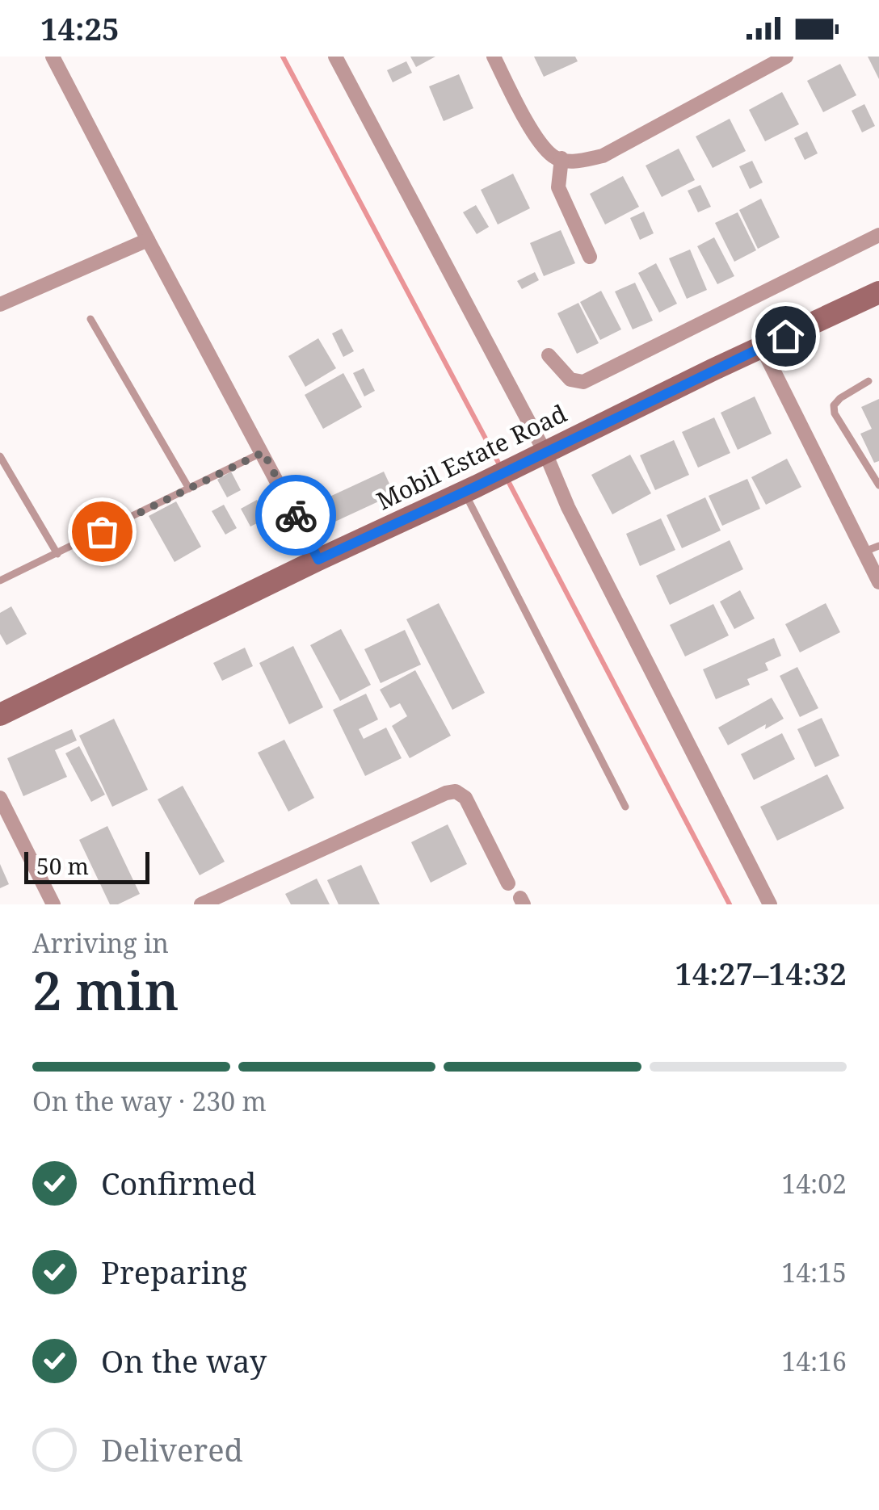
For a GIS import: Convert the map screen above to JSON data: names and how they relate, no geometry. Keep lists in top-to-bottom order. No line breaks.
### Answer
{"streets":{"main road":["Mobil Estate Road"]},"scale_bar":"50 m","page":{"status":"14:25","scale":"50 m","heading":["2 min","Arriving in","14:27–14:32"],"bar":"On the way · 230 m","list":[["Confirmed","14:02"],["Preparing","14:15"],["On the way","14:16"],"Delivered"]}}
